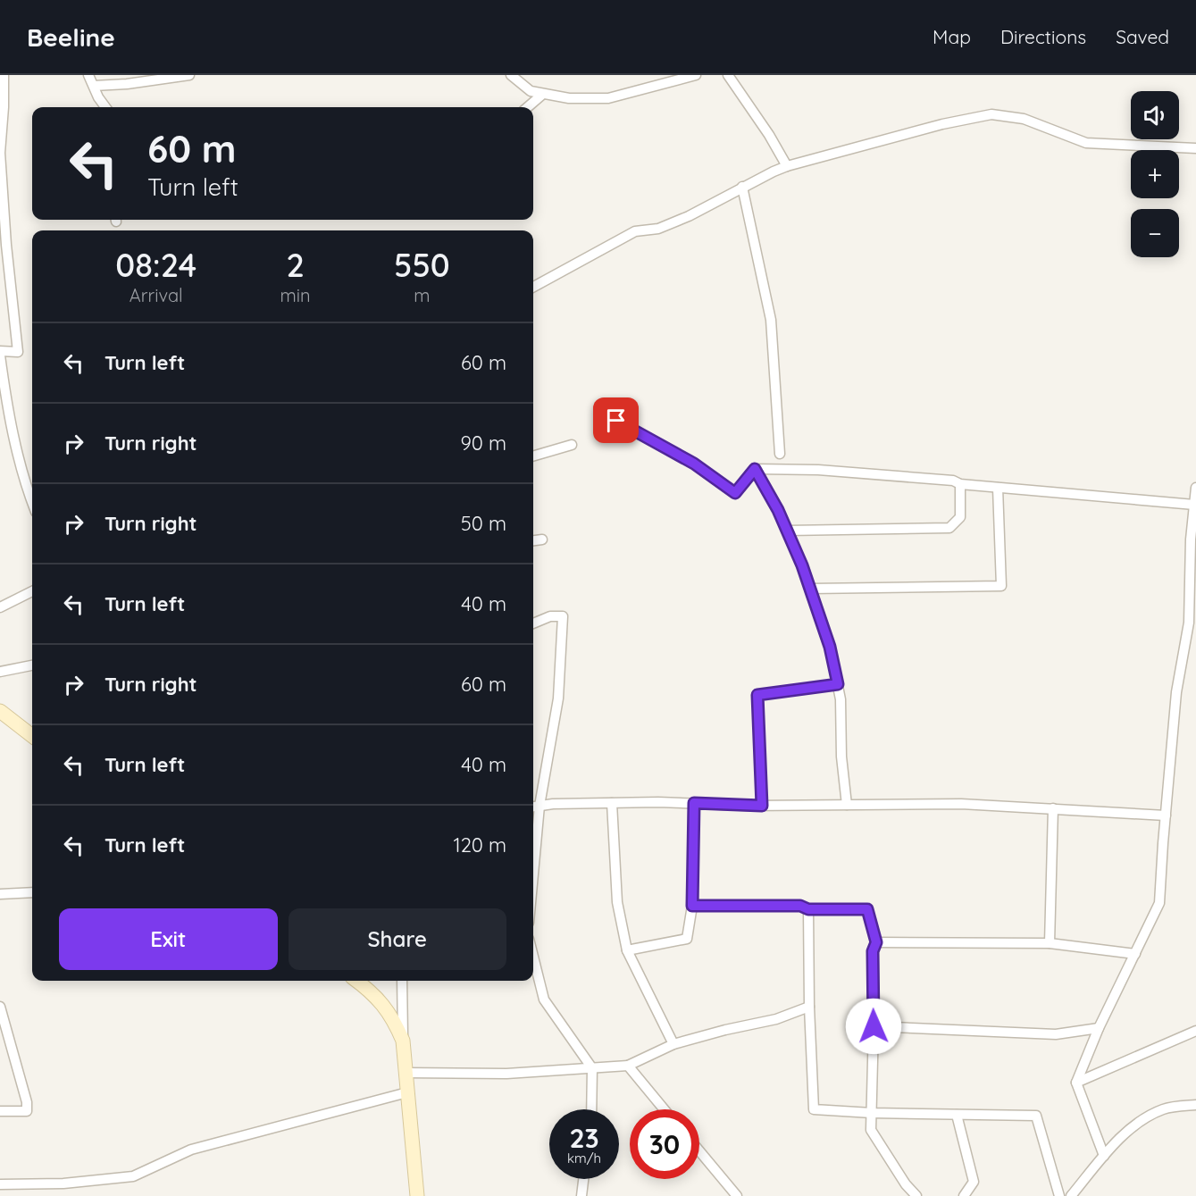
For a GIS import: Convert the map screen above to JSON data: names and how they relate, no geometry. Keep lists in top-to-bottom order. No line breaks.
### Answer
{"page":{"header":"Beeline","nav":["Map","Directions","Saved"],"map_buttons":["+","−"],"turn":["60 m","Turn left"],"eta":["08:24","Arrival","2","min","550","m"],"list":[{"name":"Turn left","value":"60 m"},{"name":"Turn right","value":"90 m"},{"name":"Turn right","value":"50 m"},{"name":"Turn left","value":"40 m"},{"name":"Turn right","value":"60 m"},{"name":"Turn left","value":"40 m"},{"name":"Turn left","value":"120 m"}],"buttons":["Exit","Share"],"speed":"23 km/h","limit":"30"}}
